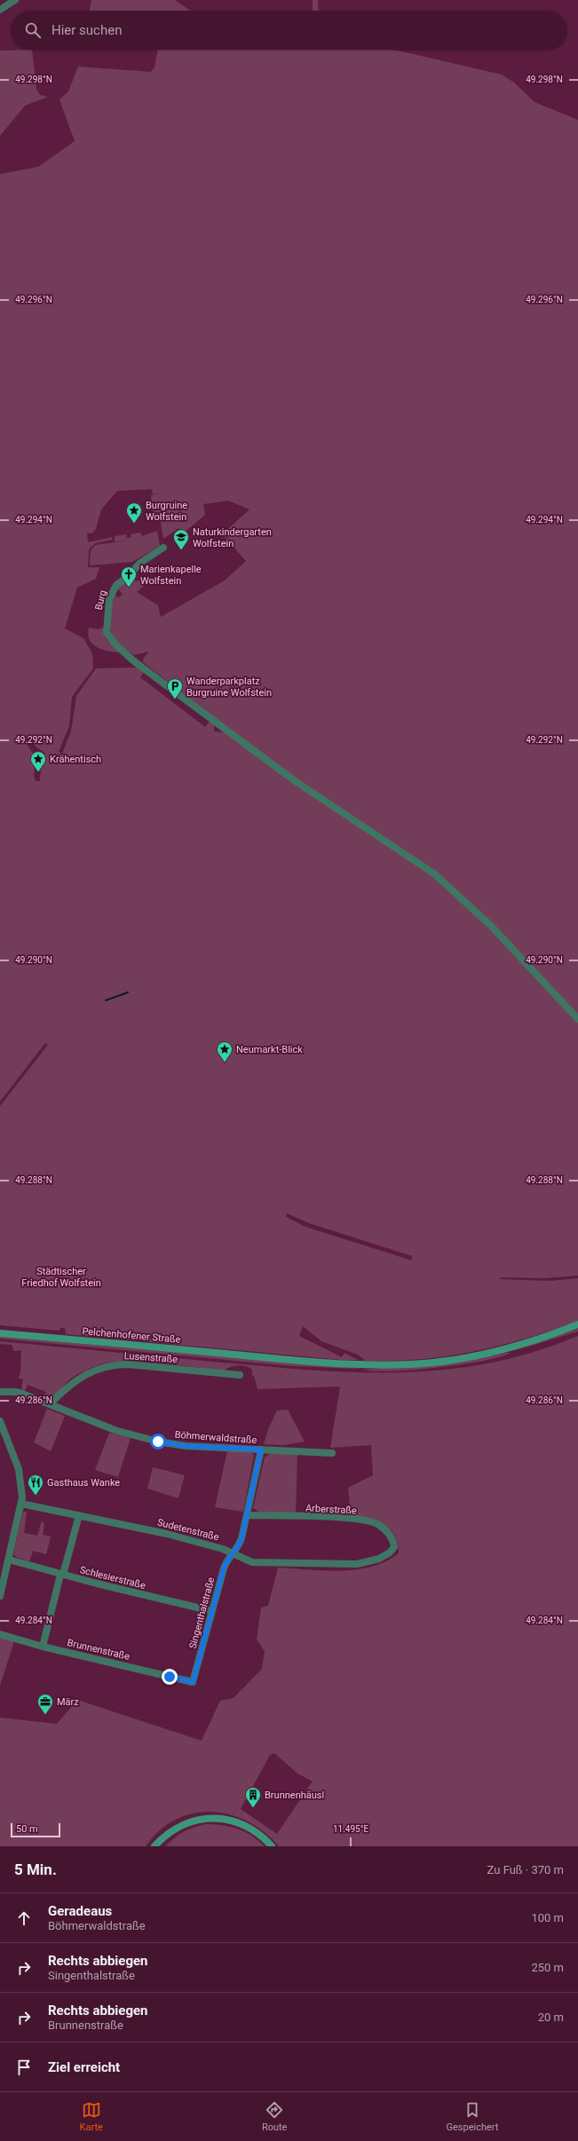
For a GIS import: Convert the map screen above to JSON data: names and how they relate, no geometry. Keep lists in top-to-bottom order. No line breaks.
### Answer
{"streets":{"main road":["Pelchenhofener Straße"],"street":["Burg","Lusenstraße","Böhmerwaldstraße","Arberstraße","Sudetenstraße","Schlesierstraße","Singenthalstraße","Brunnenstraße"]},"crossings":[["Lusenstraße","Böhmerwaldstraße"],["Böhmerwaldstraße","Singenthalstraße"],["Arberstraße","Sudetenstraße"],["Arberstraße","Singenthalstraße"],["Sudetenstraße","Singenthalstraße"],["Schlesierstraße","Singenthalstraße"],["Singenthalstraße","Brunnenstraße"]],"parks":["Städtischer Friedhof Wolfstein"],"places":{"place":["Burgruine Wolfstein","Krähentisch","Neumarkt-Blick"],"school or university":["Naturkindergarten Wolfstein"],"church":["Marienkapelle Wolfstein"],"parking":["Wanderparkplatz Burgruine Wolfstein"],"restaurant":["Gasthaus Wanke"],"office":["März"],"building":["Brunnenhäusl"]},"scale_bar":"50 m","page":{"search":"Hier suchen","scale":"50 m","heading":["5 Min.","Zu Fuß · 370 m"],"list":[["Geradeaus","Böhmerwaldstraße","100 m"],["Rechts abbiegen","Singenthalstraße","250 m"],["Rechts abbiegen","Brunnenstraße","20 m"],"Ziel erreicht"],"nav":["Karte","Route","Gespeichert"]},"coordinates":["49.298°N","49.296°N","49.294°N","49.292°N","49.290°N","49.288°N","49.286°N","49.284°N","11.495°E"]}
